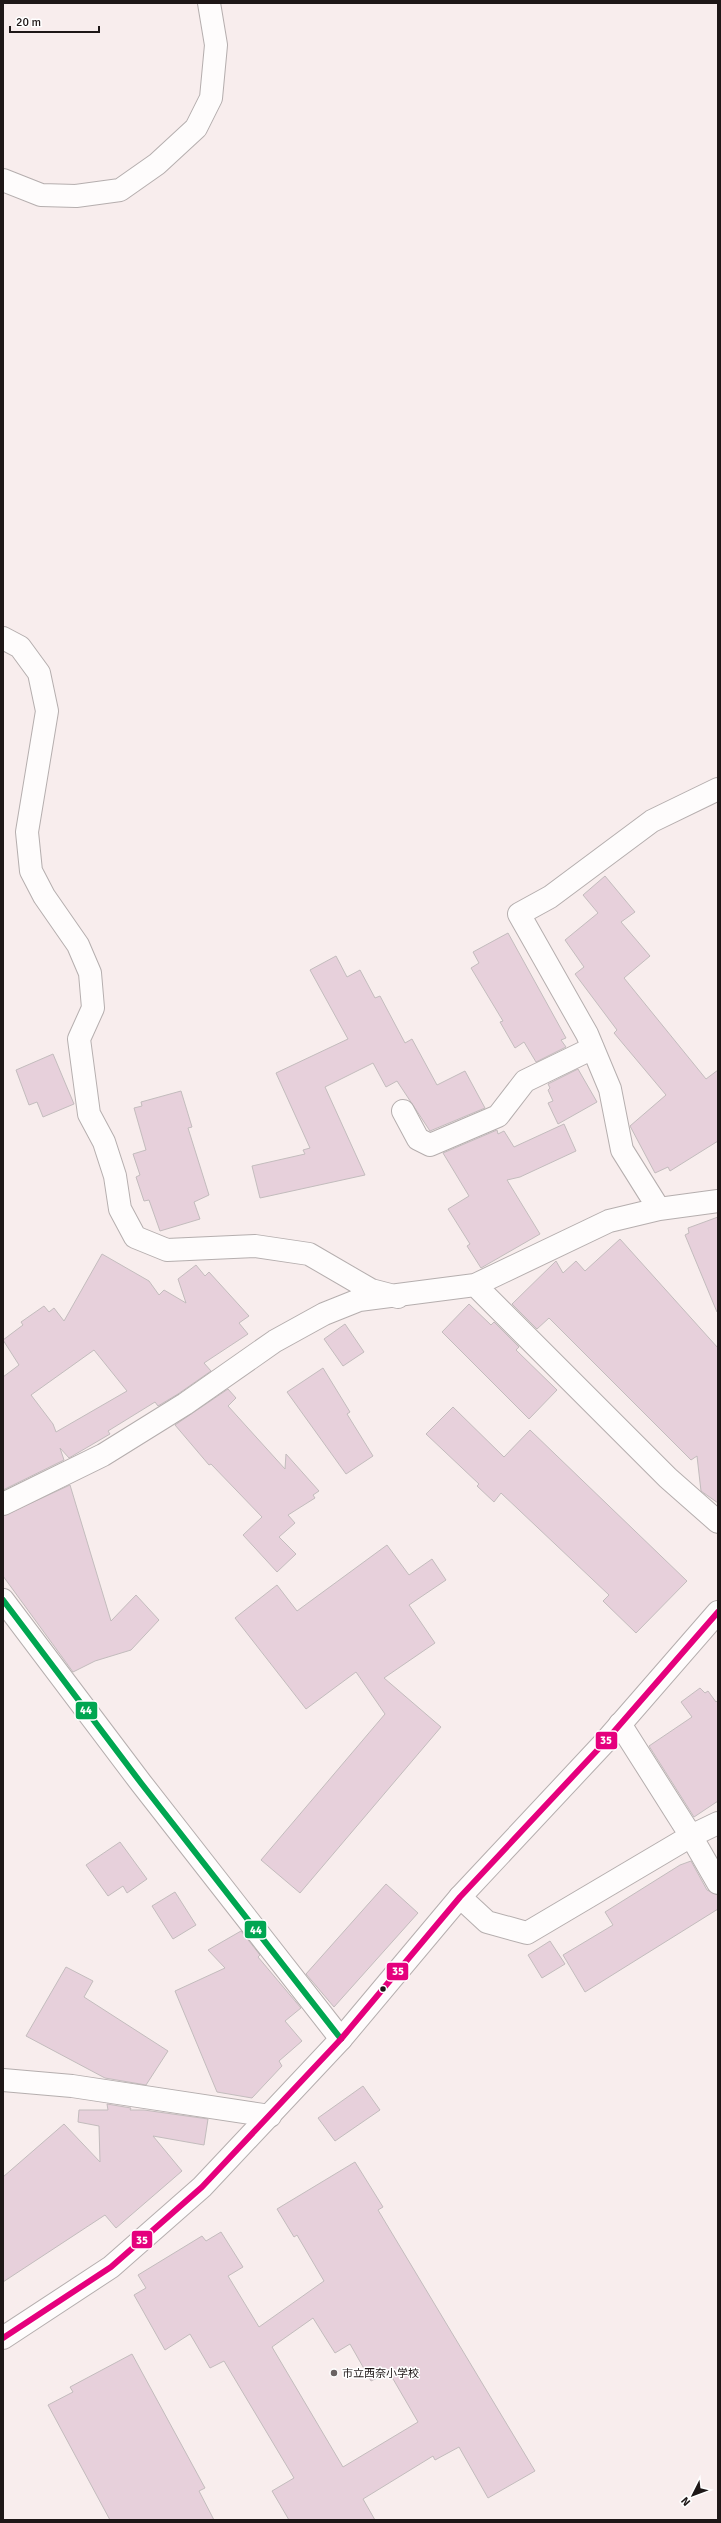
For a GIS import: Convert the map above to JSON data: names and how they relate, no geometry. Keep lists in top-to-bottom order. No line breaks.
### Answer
{"places":["市立西奈小学校"],"lines":["transit line 44","transit line 35"],"scale_bar":"20 m","north":"bottom left"}
